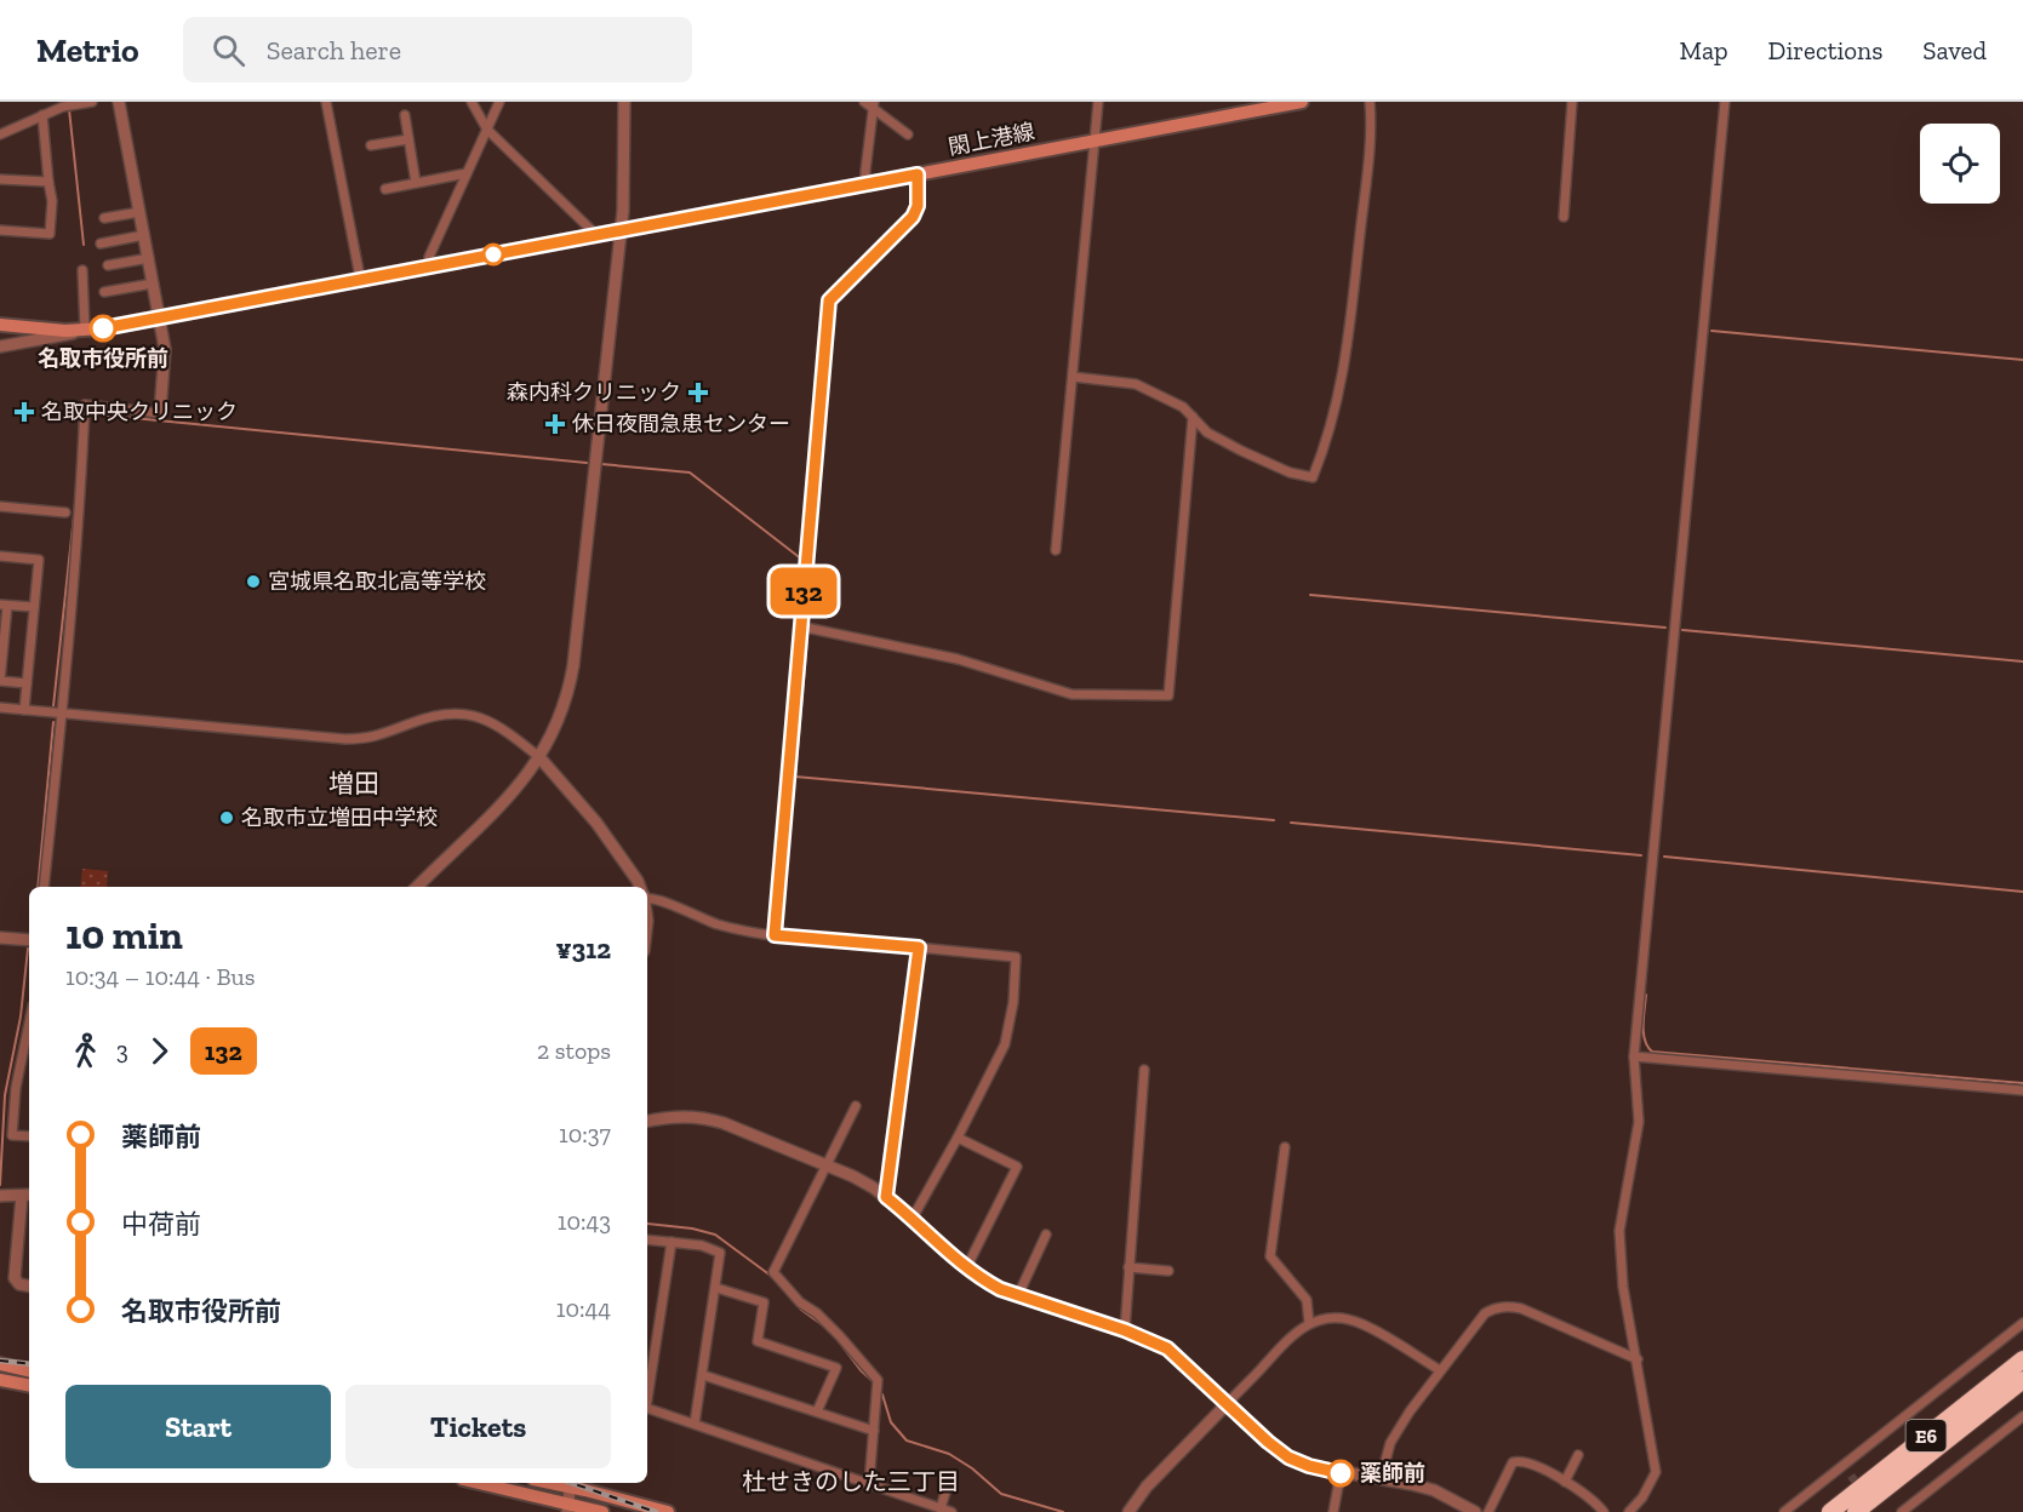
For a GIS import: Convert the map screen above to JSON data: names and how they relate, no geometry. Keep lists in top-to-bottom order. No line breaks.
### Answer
{"streets":{"highway":["E6"],"main road":["閖上港線"]},"districts":["増田","杜せきのした三丁目"],"places":{"other":["名取市役所前","宮城県名取北高等学校","名取市立増田中学校","薬師前"],"health":["森内科クリニック","名取中央クリニック","休日夜間急患センター"]},"lines":["bus line 132"],"page":{"header":"Metrio","search":"Search here","nav":["Map","Directions","Saved"],"on_map":"132","heading":["10 min","10:34 – 10:44 · Bus","¥312"],"legs":["3","132","2 stops"],"list":[{"name":"薬師前","value":"10:37"},{"name":"中荷前","value":"10:43"},{"name":"名取市役所前","value":"10:44"}],"buttons":["Start","Tickets"]}}
